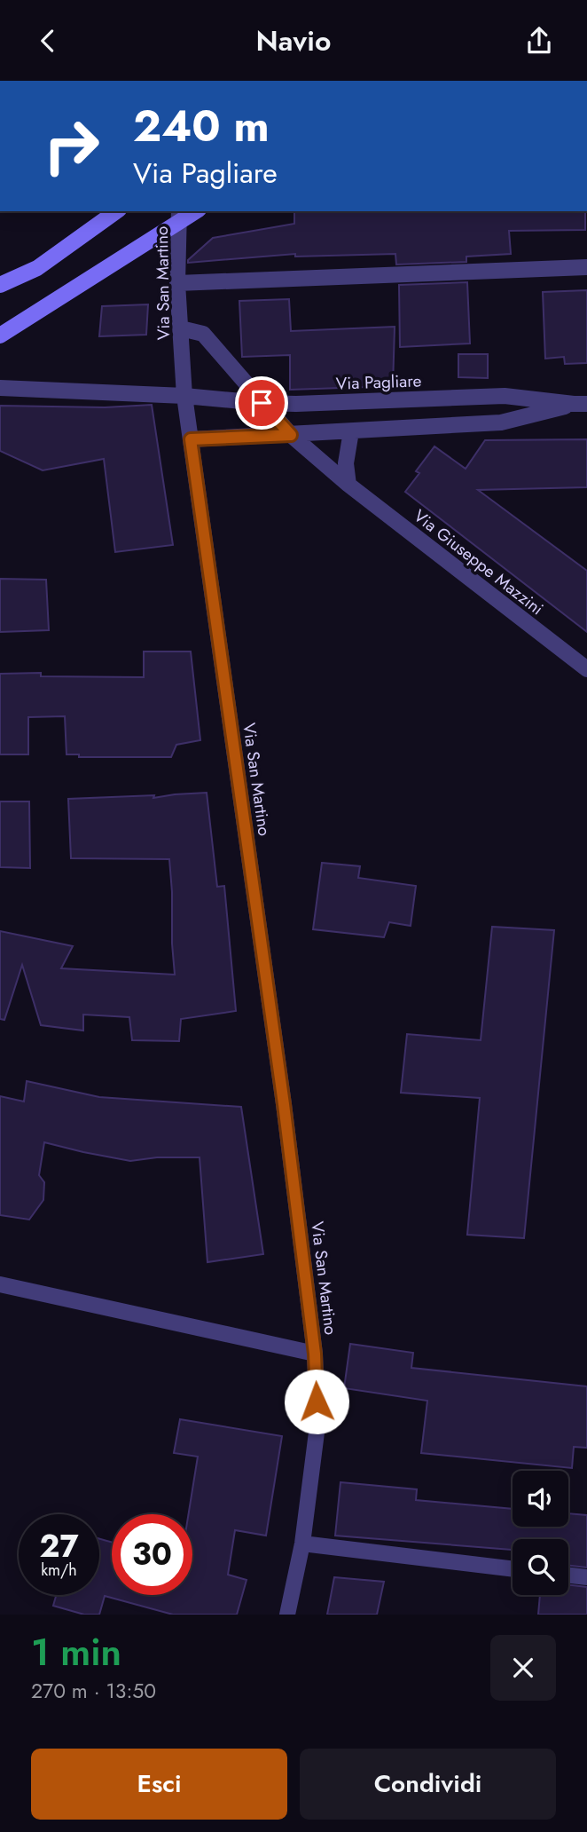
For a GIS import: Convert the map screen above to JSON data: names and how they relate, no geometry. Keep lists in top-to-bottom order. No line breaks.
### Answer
{"streets":{"street":["Via San Martino","Via Pagliare","Via Giuseppe Mazzini"]},"crossings":[["Via San Martino","Via Pagliare"],["Via San Martino","Via Giuseppe Mazzini"],["Via Pagliare","Via Giuseppe Mazzini"]],"page":{"header":"Navio","turn":["240 m","Via Pagliare"],"speed":"27 km/h","limit":"30","heading":["1 min","270 m · 13:50"],"buttons":["Esci","Condividi"]}}
